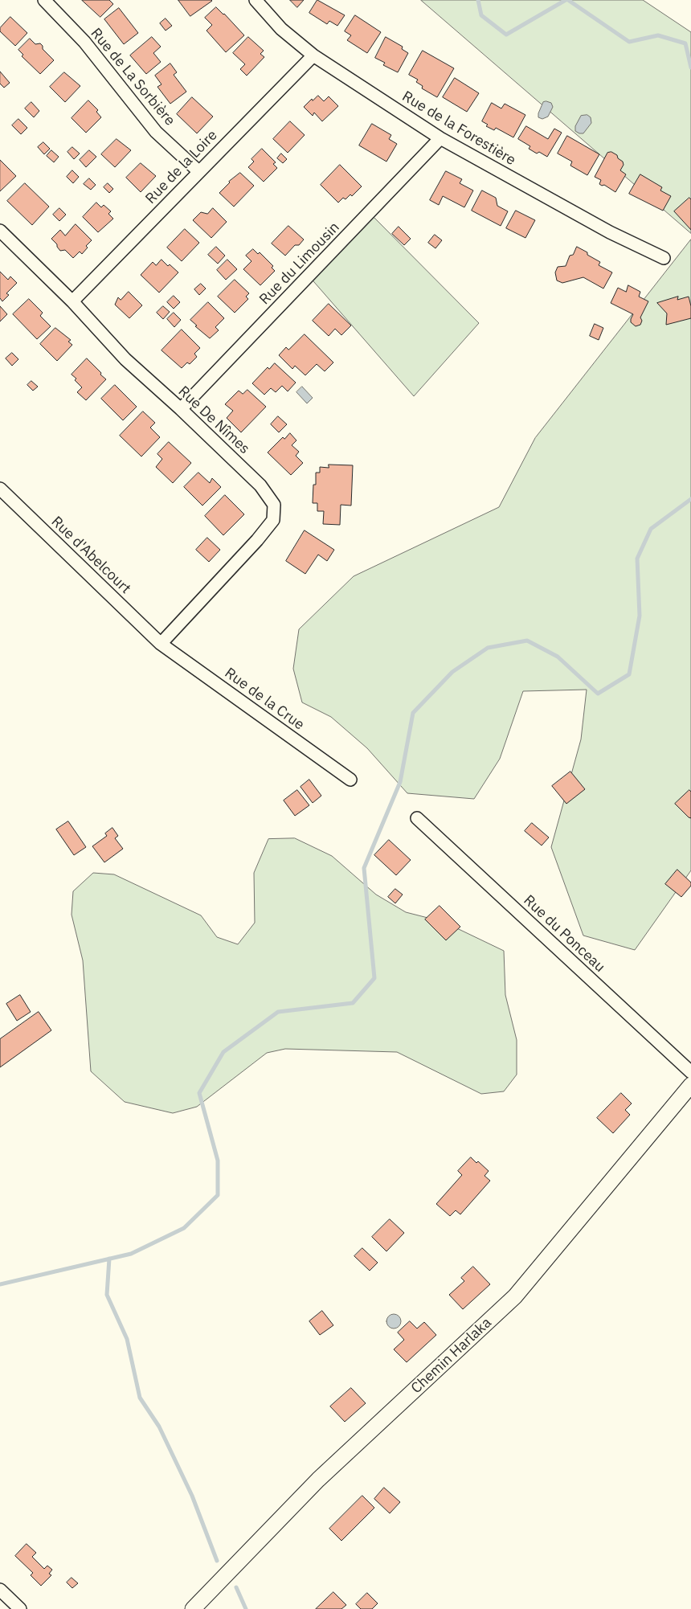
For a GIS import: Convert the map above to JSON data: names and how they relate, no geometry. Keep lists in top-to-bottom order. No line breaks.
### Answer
{"streets":{"street":["Rue de La Sorbière","Rue de la Forestière","Rue de la Loire","Rue du Limousin","Rue De Nîmes","Rue d'Abelcourt","Rue de la Crue","Rue du Ponceau","Chemin Harlaka"]},"crossings":[["Rue de La Sorbière","Rue de la Loire"],["Rue de la Forestière","Rue de la Loire"],["Rue de la Forestière","Rue du Limousin"],["Rue de la Loire","Rue De Nîmes"],["Rue du Limousin","Rue De Nîmes"],["Rue De Nîmes","Rue d'Abelcourt"],["Rue De Nîmes","Rue de la Crue"],["Rue d'Abelcourt","Rue de la Crue"]]}
